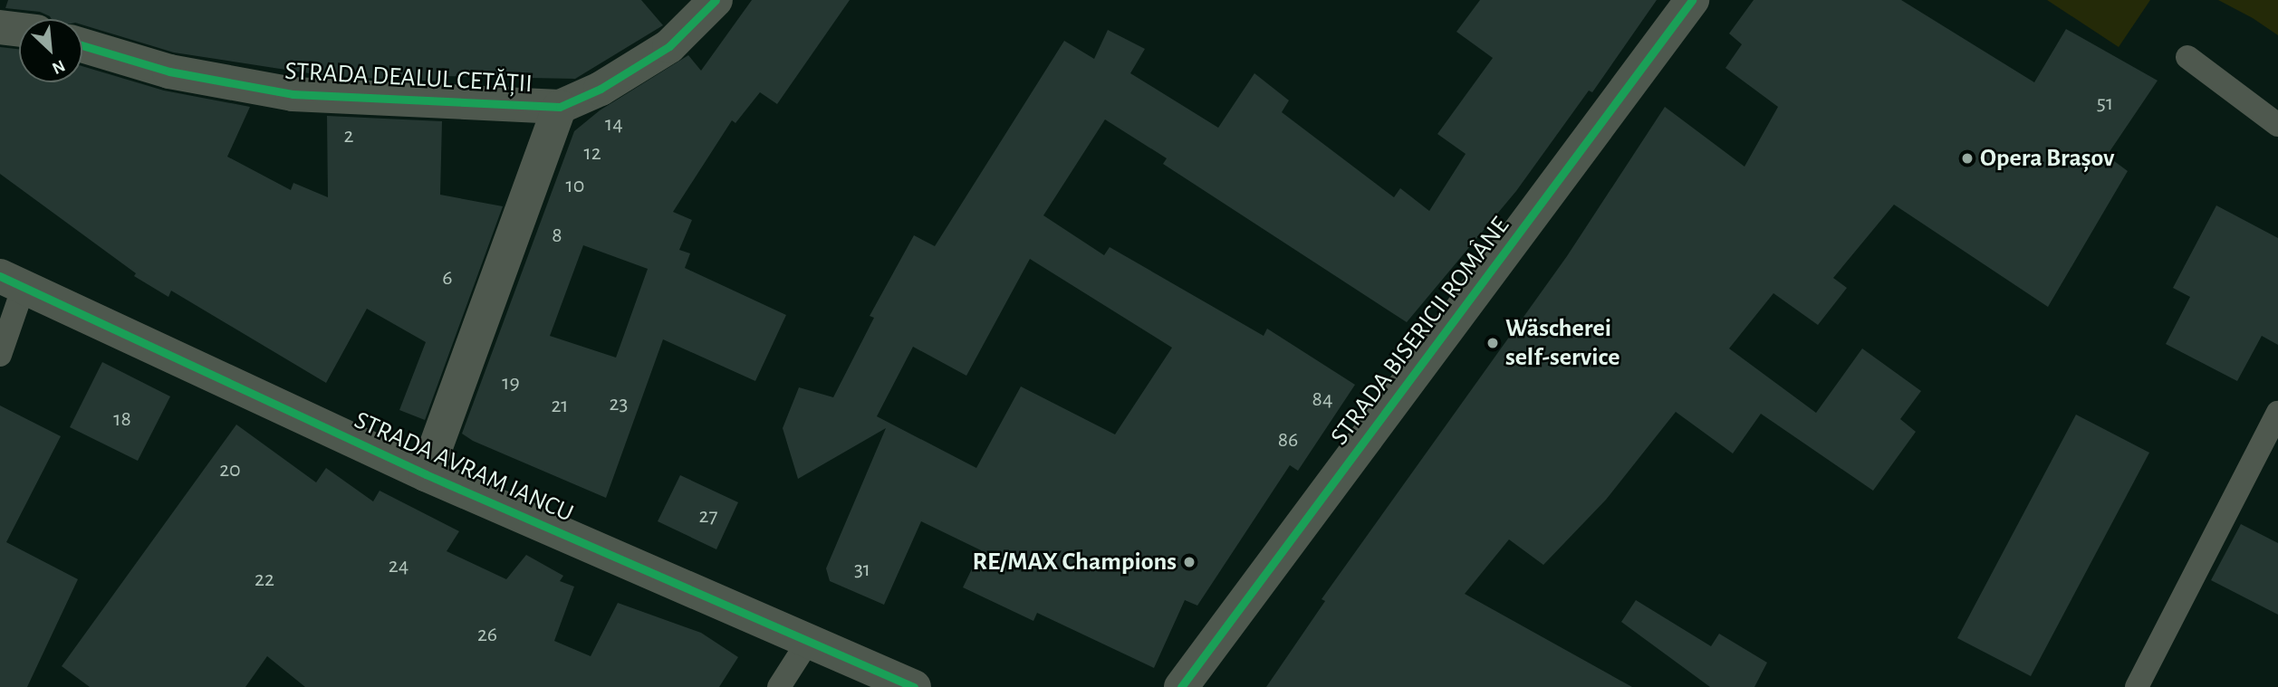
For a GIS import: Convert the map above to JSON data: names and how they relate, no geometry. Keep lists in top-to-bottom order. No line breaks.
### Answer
{"streets":{"street":["STRADA DEALUL CETĂȚII","STRADA BISERICII ROMÂNE","STRADA AVRAM IANCU"]},"crossings":[["STRADA DEALUL CETĂȚII","STRADA AVRAM IANCU"]],"places":["Opera Brașov","Wäscherei self-service","RE/MAX Champions"],"house_numbers":["51","14","2","12","10","8","6","19","84","23","21","18","86","20","27","24","31","22","26"],"north":"bottom right"}
